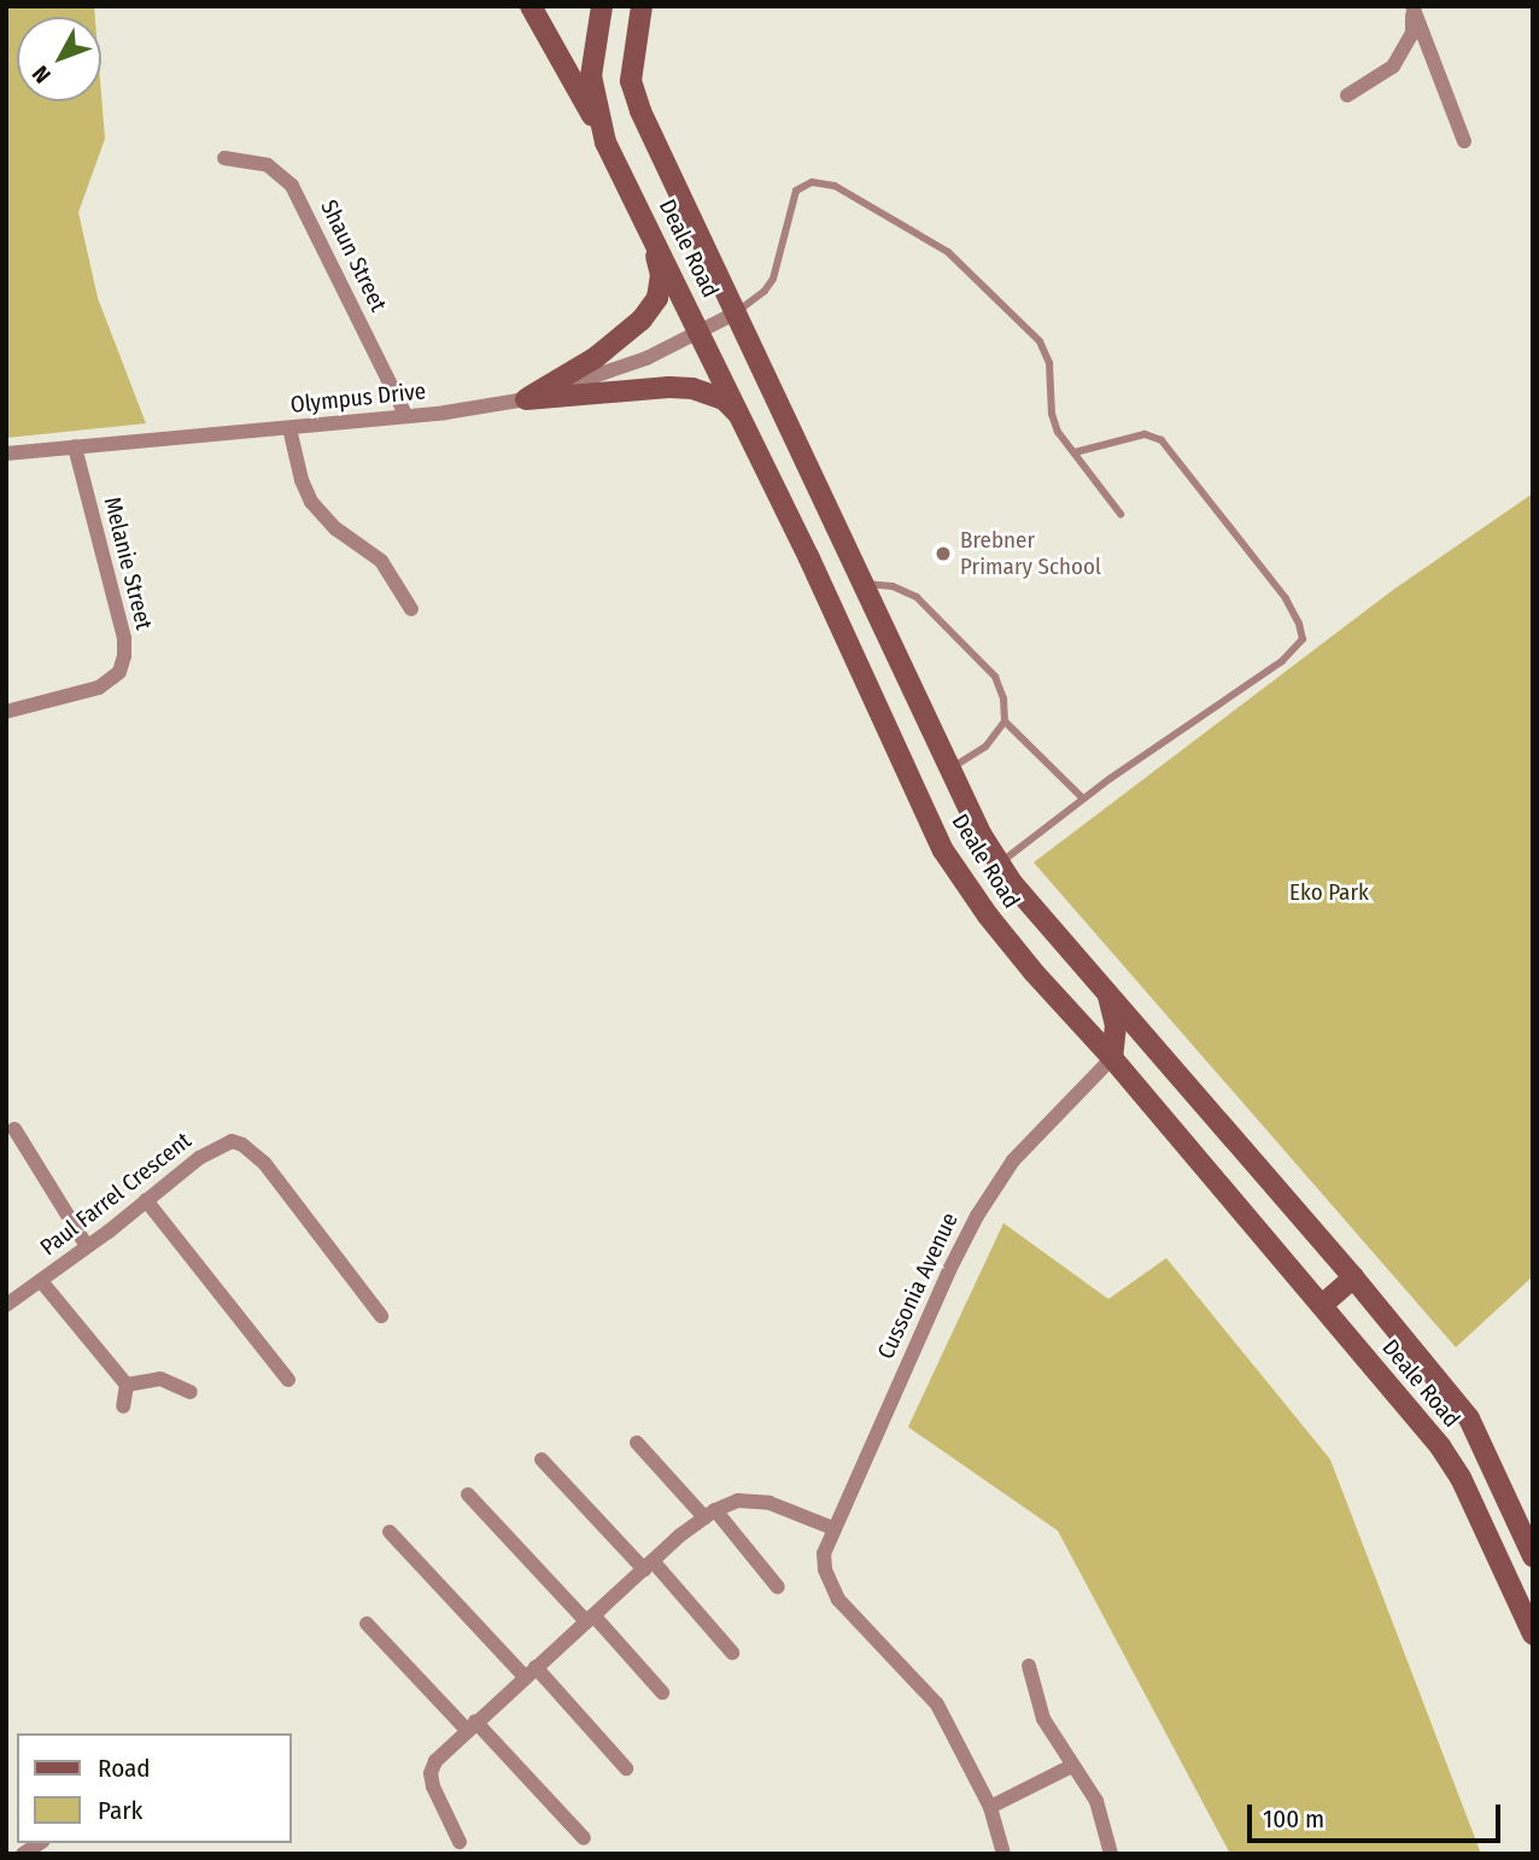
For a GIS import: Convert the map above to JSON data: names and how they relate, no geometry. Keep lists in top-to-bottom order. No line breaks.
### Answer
{"streets":{"street":["Deale Road","Shaun Street","Olympus Drive","Melanie Street","Paul Farrel Crescent","Cussonia Avenue"]},"crossings":[["Deale Road","Olympus Drive"],["Deale Road","Cussonia Avenue"],["Shaun Street","Olympus Drive"],["Olympus Drive","Melanie Street"]],"parks":["Eko Park"],"places":["Brebner Primary School"],"legend":["Road","Park"],"scale_bar":"100 m","north":"bottom left"}
